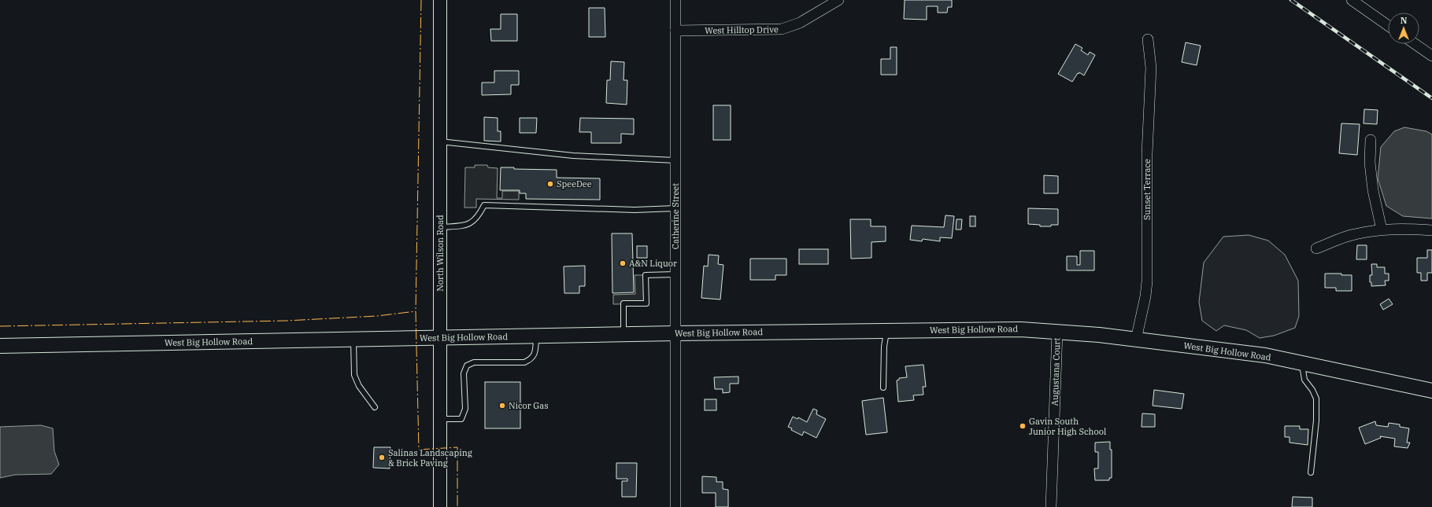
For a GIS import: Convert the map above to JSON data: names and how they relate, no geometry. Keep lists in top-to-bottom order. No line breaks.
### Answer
{"streets":{"main road":["West Big Hollow Road"],"street":["West Hilltop Drive","Sunset Terrace","Catherine Street","North Wilson Road","Augustana Court"]},"crossings":[["West Hilltop Drive","Catherine Street"],["Sunset Terrace","West Big Hollow Road"],["Catherine Street","West Big Hollow Road"],["North Wilson Road","West Big Hollow Road"],["West Big Hollow Road","Augustana Court"]],"places":["SpeeDee","A&N Liquor","Nicor Gas","Gavin South Junior High School","Salinas Landscaping & Brick Paving"],"north":"top"}
